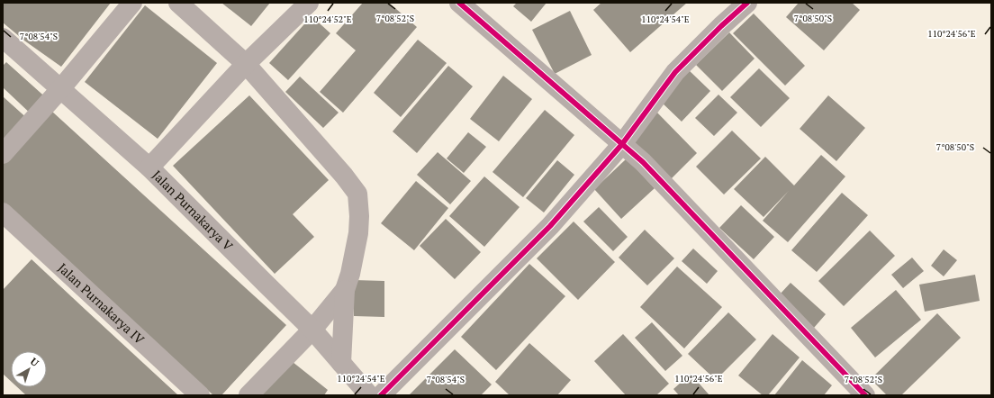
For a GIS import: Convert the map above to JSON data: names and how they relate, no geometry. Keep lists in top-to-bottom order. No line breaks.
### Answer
{"streets":{"street":["Jalan Purnakarya V","Jalan Purnakarya IV"]},"north":"top right","coordinates":["7°08'52\"S","7°08'50\"S","110°24'52\"E","110°24'54\"E","110°24'56\"E","7°08'54\"S"]}
